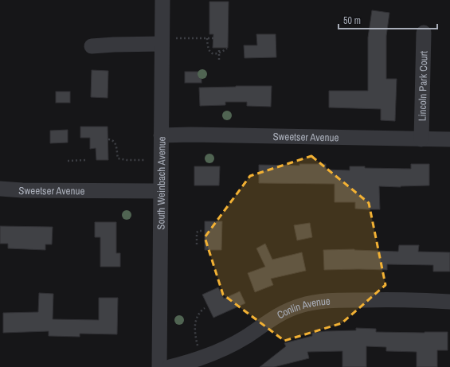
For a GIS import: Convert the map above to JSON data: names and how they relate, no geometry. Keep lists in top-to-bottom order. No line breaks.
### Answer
{"streets":{"street":["Lincoln Park Court","Sweetser Avenue","South Weinbach Avenue","Conlin Avenue"]},"crossings":[["Lincoln Park Court","Sweetser Avenue"],["Sweetser Avenue","South Weinbach Avenue"]],"scale_bar":"50 m"}
